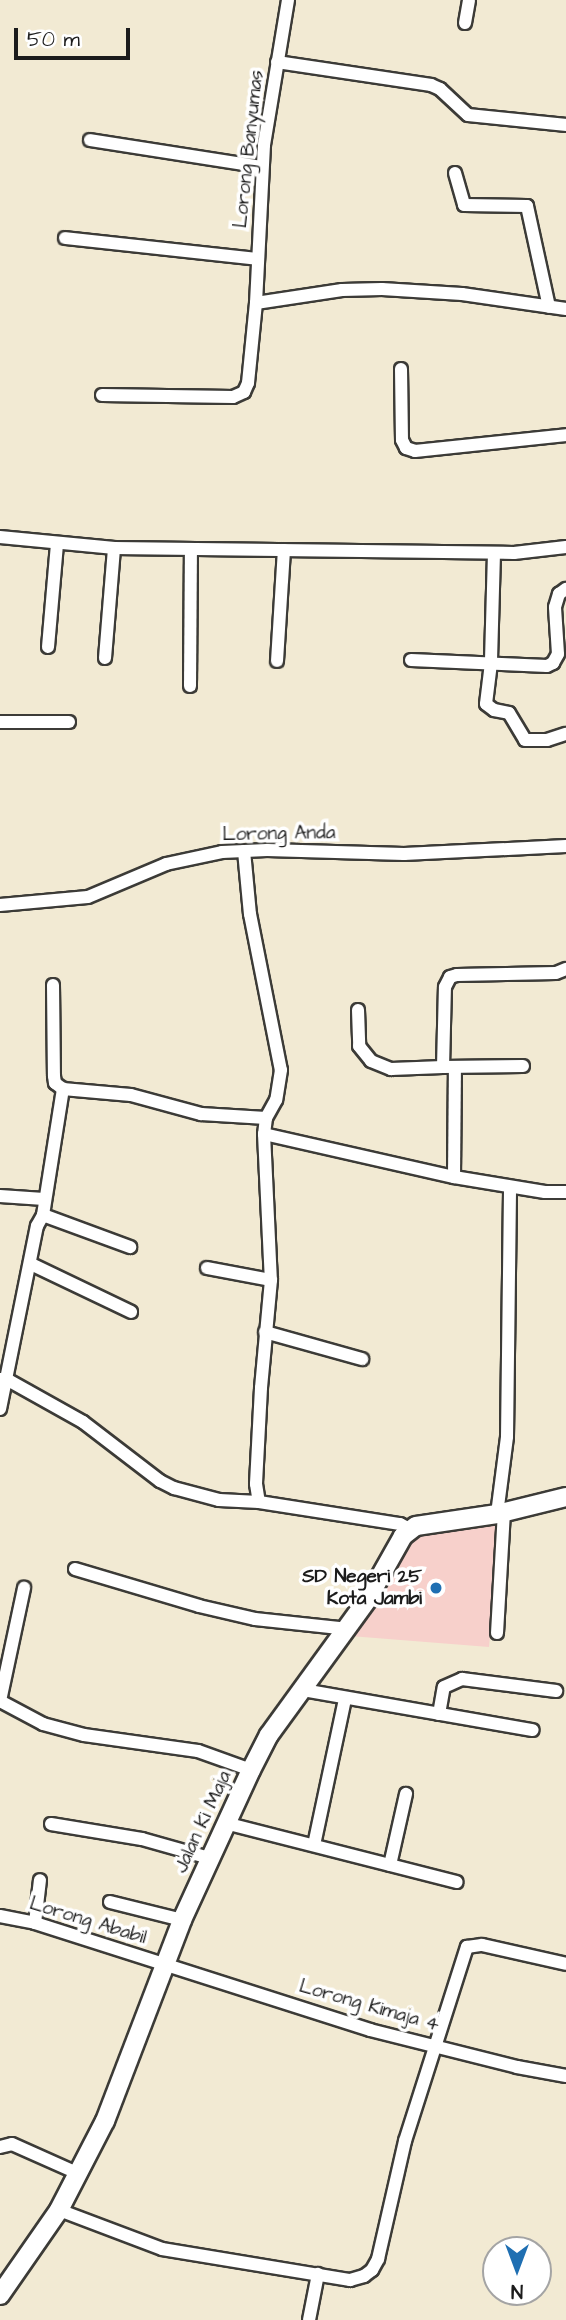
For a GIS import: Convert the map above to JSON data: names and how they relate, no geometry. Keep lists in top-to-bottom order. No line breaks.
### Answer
{"streets":{"street":["Lorong Banyumas","Lorong Anda","Jalan Ki Maja","Lorong Ababil","Lorong Kimaja 4"]},"crossings":[["Jalan Ki Maja","Lorong Ababil"],["Jalan Ki Maja","Lorong Kimaja 4"],["Lorong Ababil","Lorong Kimaja 4"]],"places":["SD Negeri 25 Kota Jambi"],"scale_bar":"50 m","north":"bottom"}
